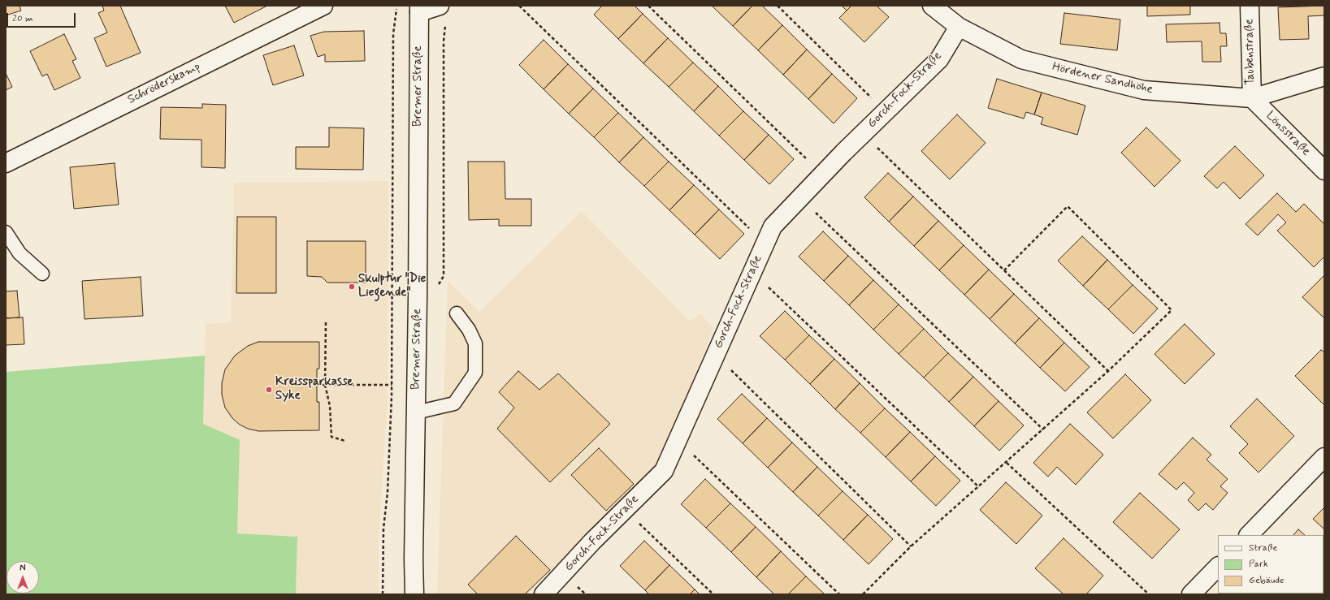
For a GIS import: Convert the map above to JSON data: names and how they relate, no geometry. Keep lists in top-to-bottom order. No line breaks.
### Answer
{"streets":{"street":["Taubenstraße","Hördener Sandhöhe","Schröderskamp","Bremer Straße","Gorch-Fock-Straße","Lönsstraße"]},"crossings":[["Taubenstraße","Hördener Sandhöhe"],["Taubenstraße","Lönsstraße"],["Hördener Sandhöhe","Gorch-Fock-Straße"],["Hördener Sandhöhe","Lönsstraße"]],"places":["Skulptur \"Die Liegende\"","Kreissparkasse Syke"],"legend":["Straße","Park","Gebäude"],"scale_bar":"20 m","north":"top"}
